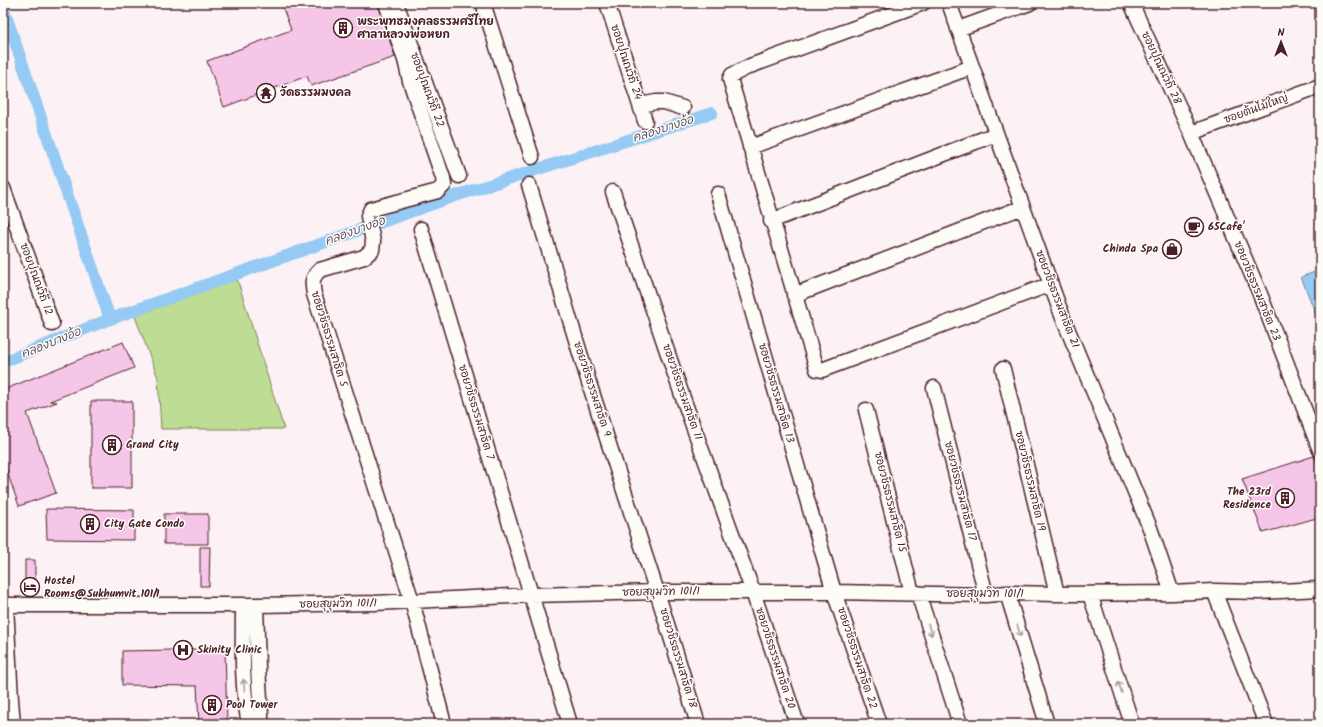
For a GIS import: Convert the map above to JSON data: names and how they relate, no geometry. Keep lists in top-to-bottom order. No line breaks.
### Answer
{"streets":{"street":["ซอยปุณณวิถี 24","ซอยปุณณวิถี 28","ซอยปุณณวิถี 22","ซอยต้นไม้ใหญ่","ซอยปุณณวิถี 12","ซอยวชิรธรรมสาธิต 23","ซอยวชิรธรรมสาธิต 21","ซอยวชิรธรรมสาธิต 5","ซอยวชิรธรรมสาธิต 9","ซอยวชิรธรรมสาธิต 11","ซอยวชิรธรรมสาธิต 13","ซอยวชิรธรรมสาธิต 7","ซอยวชิรธรรมสาธิต 19","ซอยวชิรธรรมสาธิต 17","ซอยวชิรธรรมสาธิต 15","ซอยสุขุมวิท 101/1","ซอยวชิรธรรมสาธิต 18","ซอยวชิรธรรมสาธิต 20","ซอยวชิรธรรมสาธิต 22"]},"crossings":[["ซอยปุณณวิถี 28","ซอยต้นไม้ใหญ่"],["ซอยปุณณวิถี 28","ซอยวชิรธรรมสาธิต 23"],["ซอยต้นไม้ใหญ่","ซอยวชิรธรรมสาธิต 23"],["ซอยวชิรธรรมสาธิต 21","ซอยสุขุมวิท 101/1"],["ซอยวชิรธรรมสาธิต 5","ซอยสุขุมวิท 101/1"],["ซอยวชิรธรรมสาธิต 9","ซอยสุขุมวิท 101/1"],["ซอยวชิรธรรมสาธิต 9","ซอยวชิรธรรมสาธิต 18"],["ซอยวชิรธรรมสาธิต 11","ซอยสุขุมวิท 101/1"],["ซอยวชิรธรรมสาธิต 11","ซอยวชิรธรรมสาธิต 20"],["ซอยวชิรธรรมสาธิต 13","ซอยสุขุมวิท 101/1"],["ซอยวชิรธรรมสาธิต 13","ซอยวชิรธรรมสาธิต 22"],["ซอยวชิรธรรมสาธิต 7","ซอยสุขุมวิท 101/1"],["ซอยวชิรธรรมสาธิต 19","ซอยสุขุมวิท 101/1"],["ซอยวชิรธรรมสาธิต 17","ซอยสุขุมวิท 101/1"],["ซอยวชิรธรรมสาธิต 15","ซอยสุขุมวิท 101/1"],["ซอยสุขุมวิท 101/1","ซอยวชิรธรรมสาธิต 18"],["ซอยสุขุมวิท 101/1","ซอยวชิรธรรมสาธิต 20"],["ซอยสุขุมวิท 101/1","ซอยวชิรธรรมสาธิต 22"]],"water":["คลองบางอ้อ"],"places":{"building":["พระพุทธมงคลธรรมศรีไทย ศาลาหลวงพ่อหยก","Grand City","The 23rd Residence","City Gate Condo","Pool Tower"],"temple":["วัดธรรมมงคล"],"cafe":["65Cafe'"],"shop":["Chinda Spa"],"hotel":["Hostel Rooms@Sukhumvit 101/1"],"hospital":["Skinity Clinic"]},"north":"top"}
